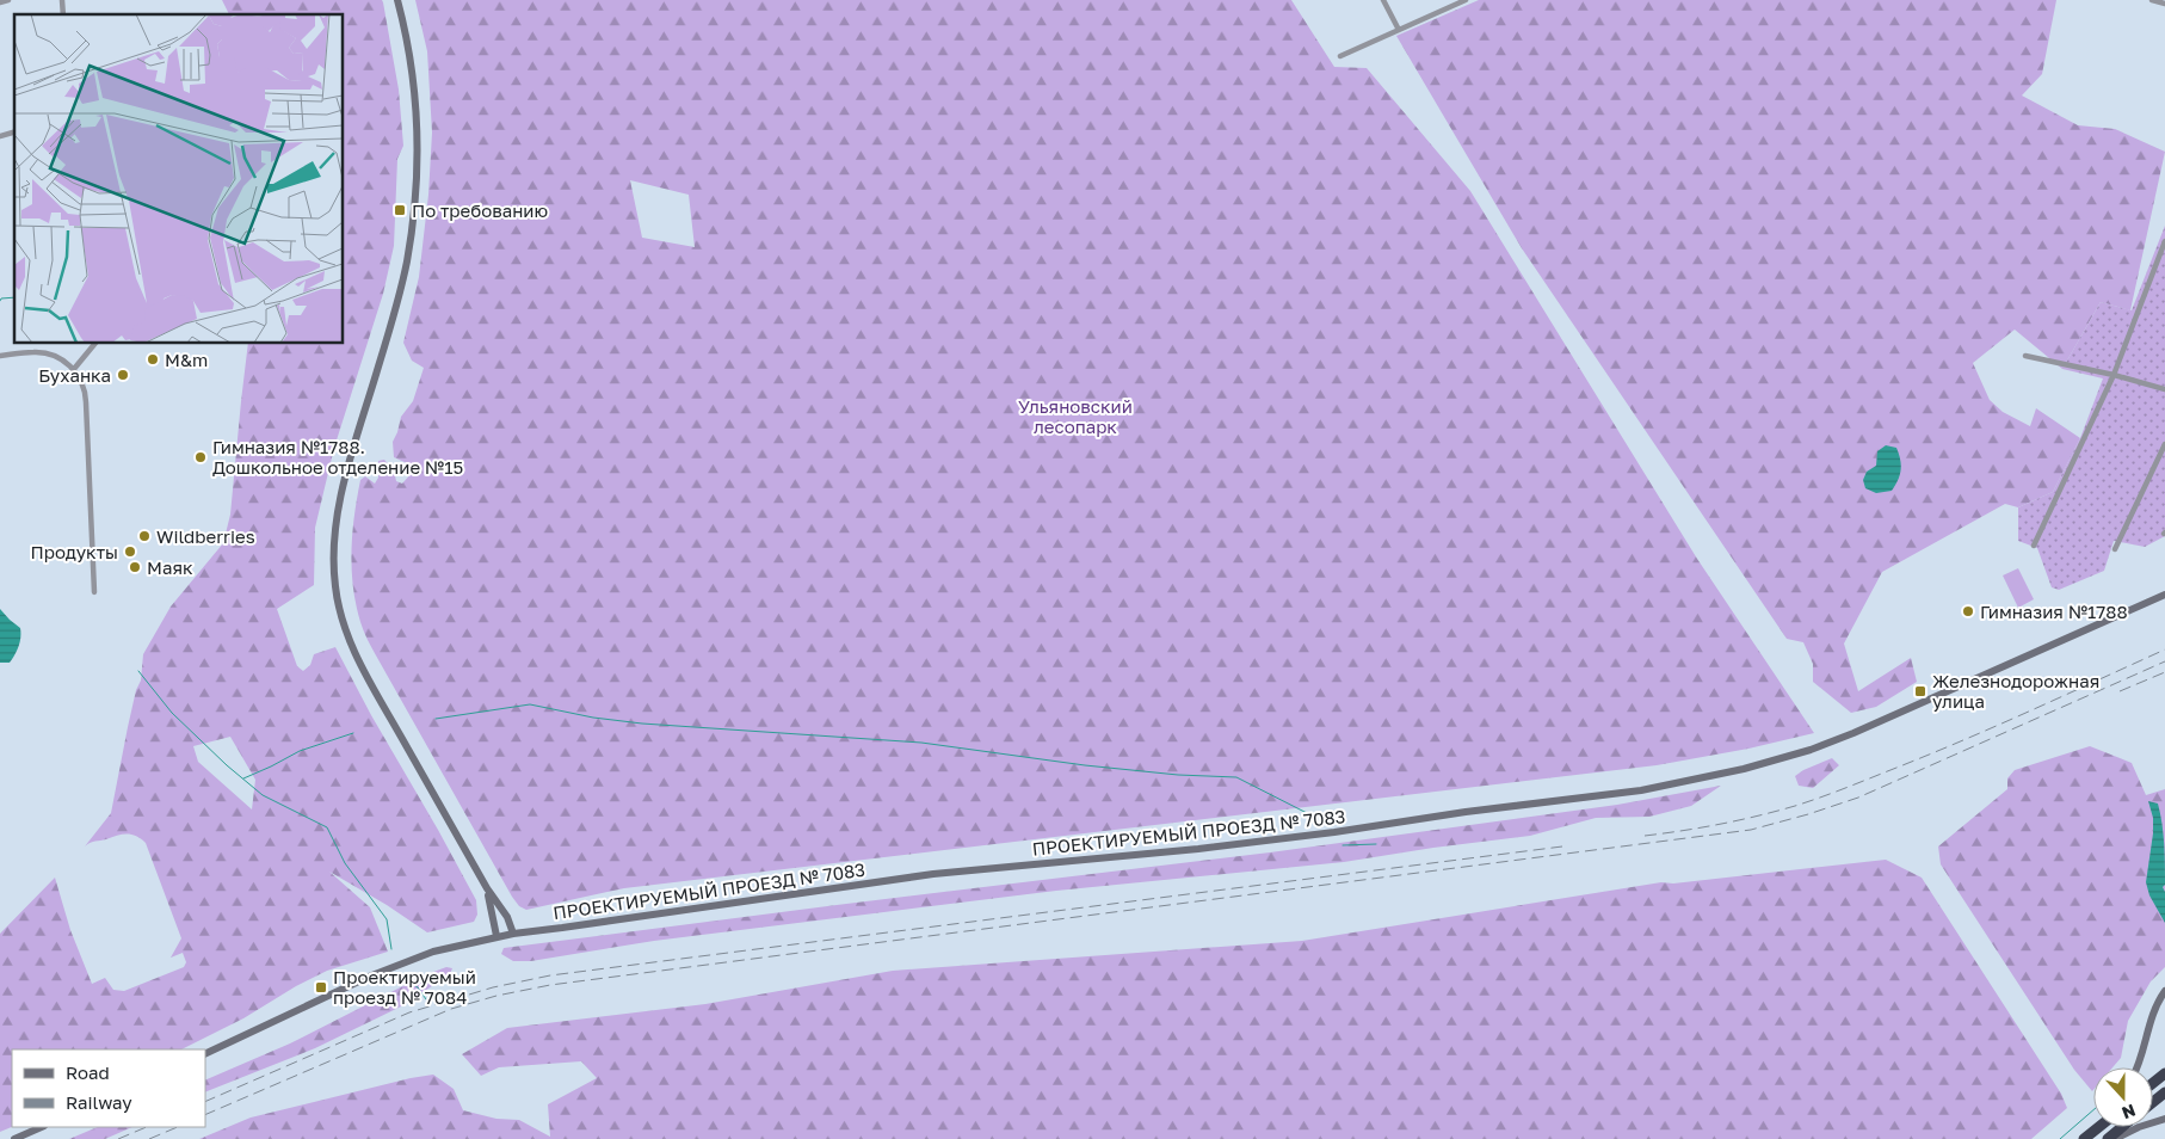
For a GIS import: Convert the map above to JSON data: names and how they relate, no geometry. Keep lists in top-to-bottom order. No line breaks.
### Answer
{"streets":{"main road":["ПРОЕКТИРУЕМЫЙ ПРОЕЗД № 7083"]},"parks":["Ульяновский лесопарк"],"places":{"transit":["По требованию","Железнодорожная улица","Проектируемый проезд № 7084"],"other":["M&m","Буханка","Гимназия №1788. Дошкольное отделение №15","Wildberries","Продукты","Маяк","Гимназия №1788"]},"legend":["Road","Railway"],"north":"bottom"}
